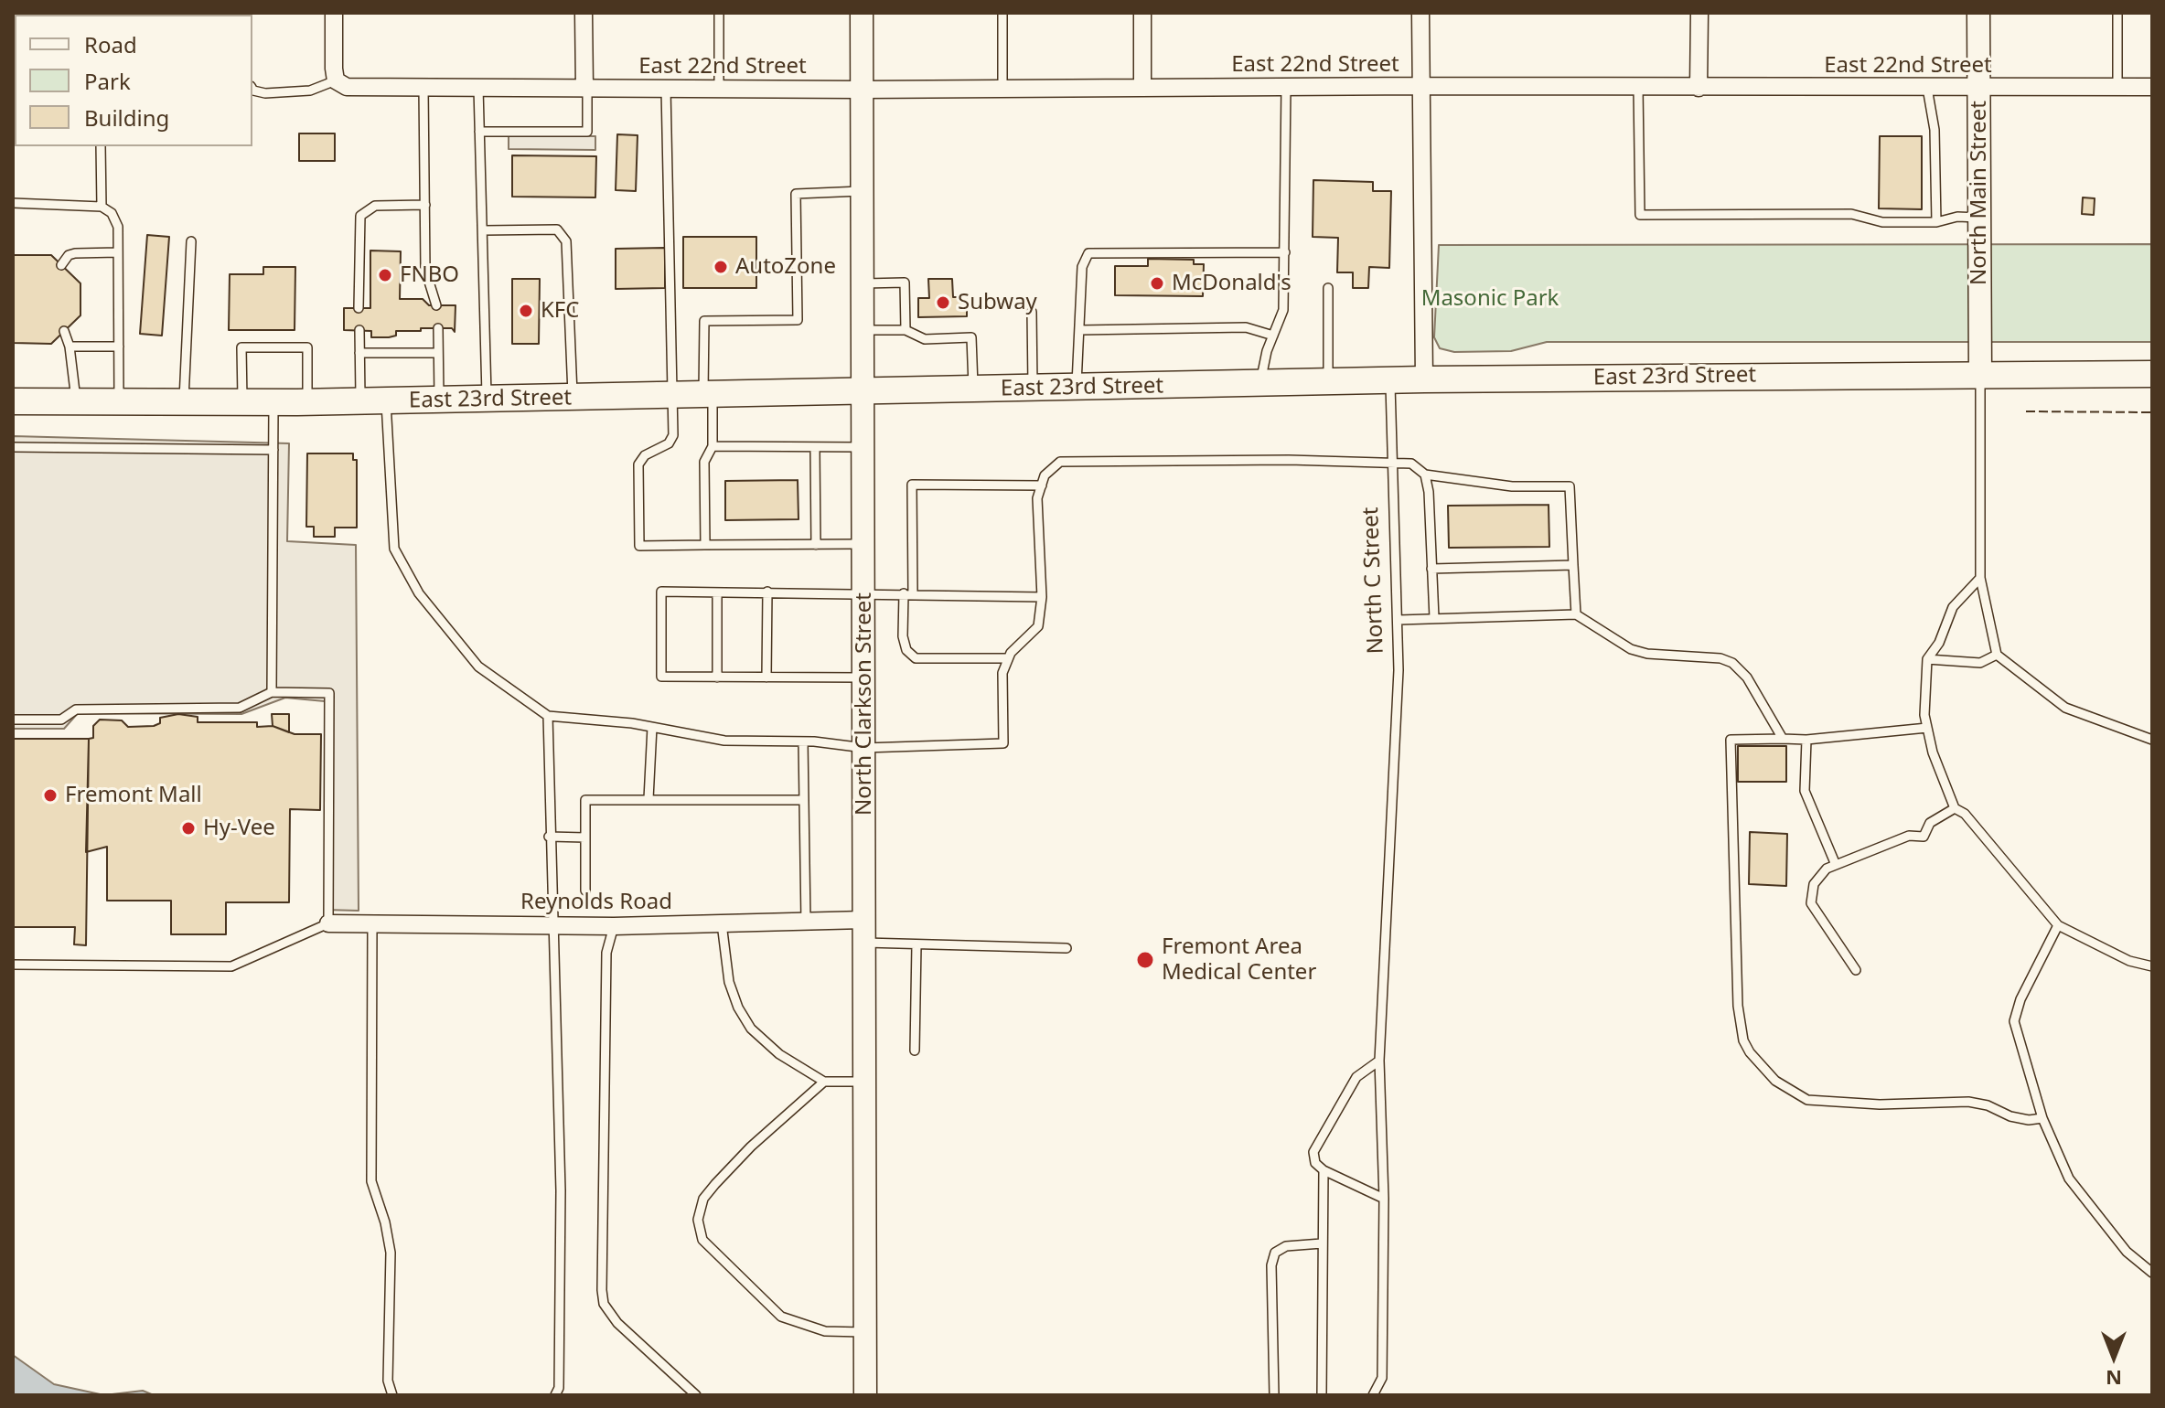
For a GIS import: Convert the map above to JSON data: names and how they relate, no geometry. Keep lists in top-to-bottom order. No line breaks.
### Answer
{"streets":{"main road":["East 23rd Street"],"street":["East 22nd Street","North Main Street","North Clarkson Street","Reynolds Road"],"lane":["North C Street"]},"crossings":[["East 22nd Street","North Main Street"],["East 22nd Street","North Clarkson Street"],["North Main Street","East 23rd Street"],["East 23rd Street","North C Street"],["East 23rd Street","North Clarkson Street"],["North Clarkson Street","Reynolds Road"]],"parks":["Masonic Park"],"places":["AutoZone","FNBO","McDonald's","Subway","KFC","Fremont Mall","Hy-Vee","Fremont Area Medical Center"],"legend":["Road","Park","Building"],"north":"bottom"}
